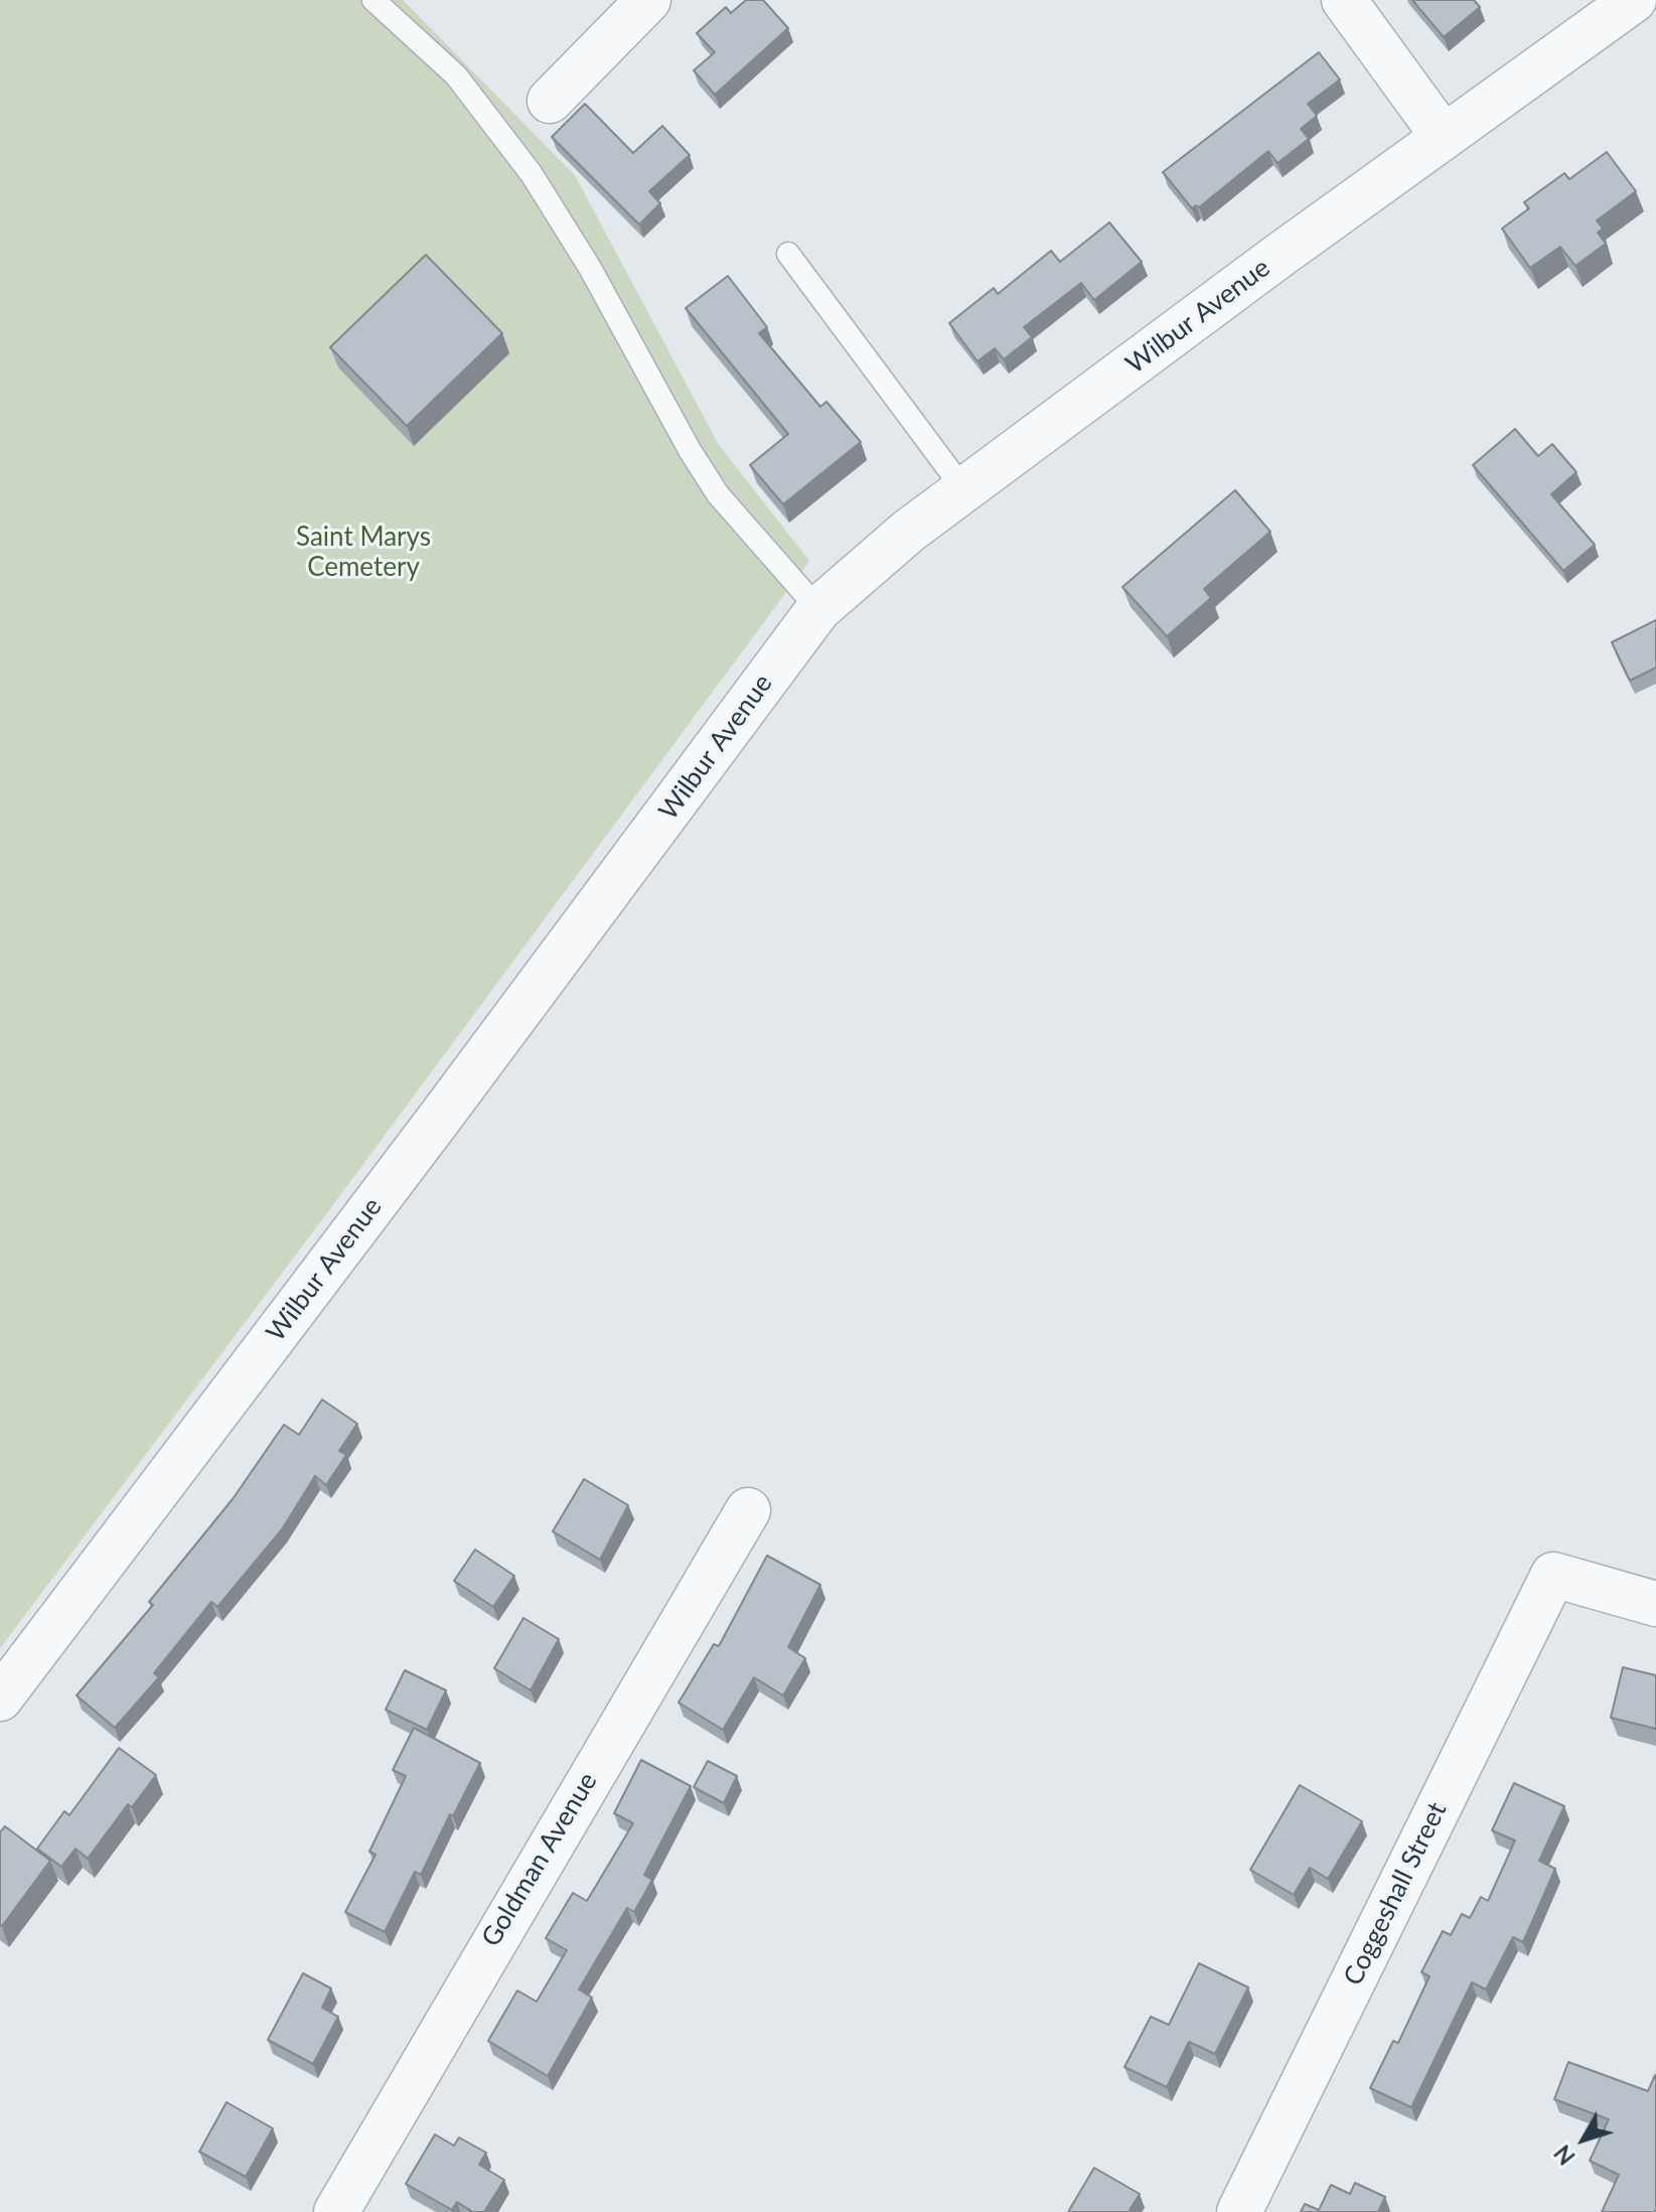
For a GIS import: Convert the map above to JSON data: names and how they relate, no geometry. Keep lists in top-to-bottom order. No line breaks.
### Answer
{"streets":{"street":["Wilbur Avenue","Goldman Avenue","Coggeshall Street"]},"parks":["Saint Marys Cemetery"],"north":"bottom left"}
